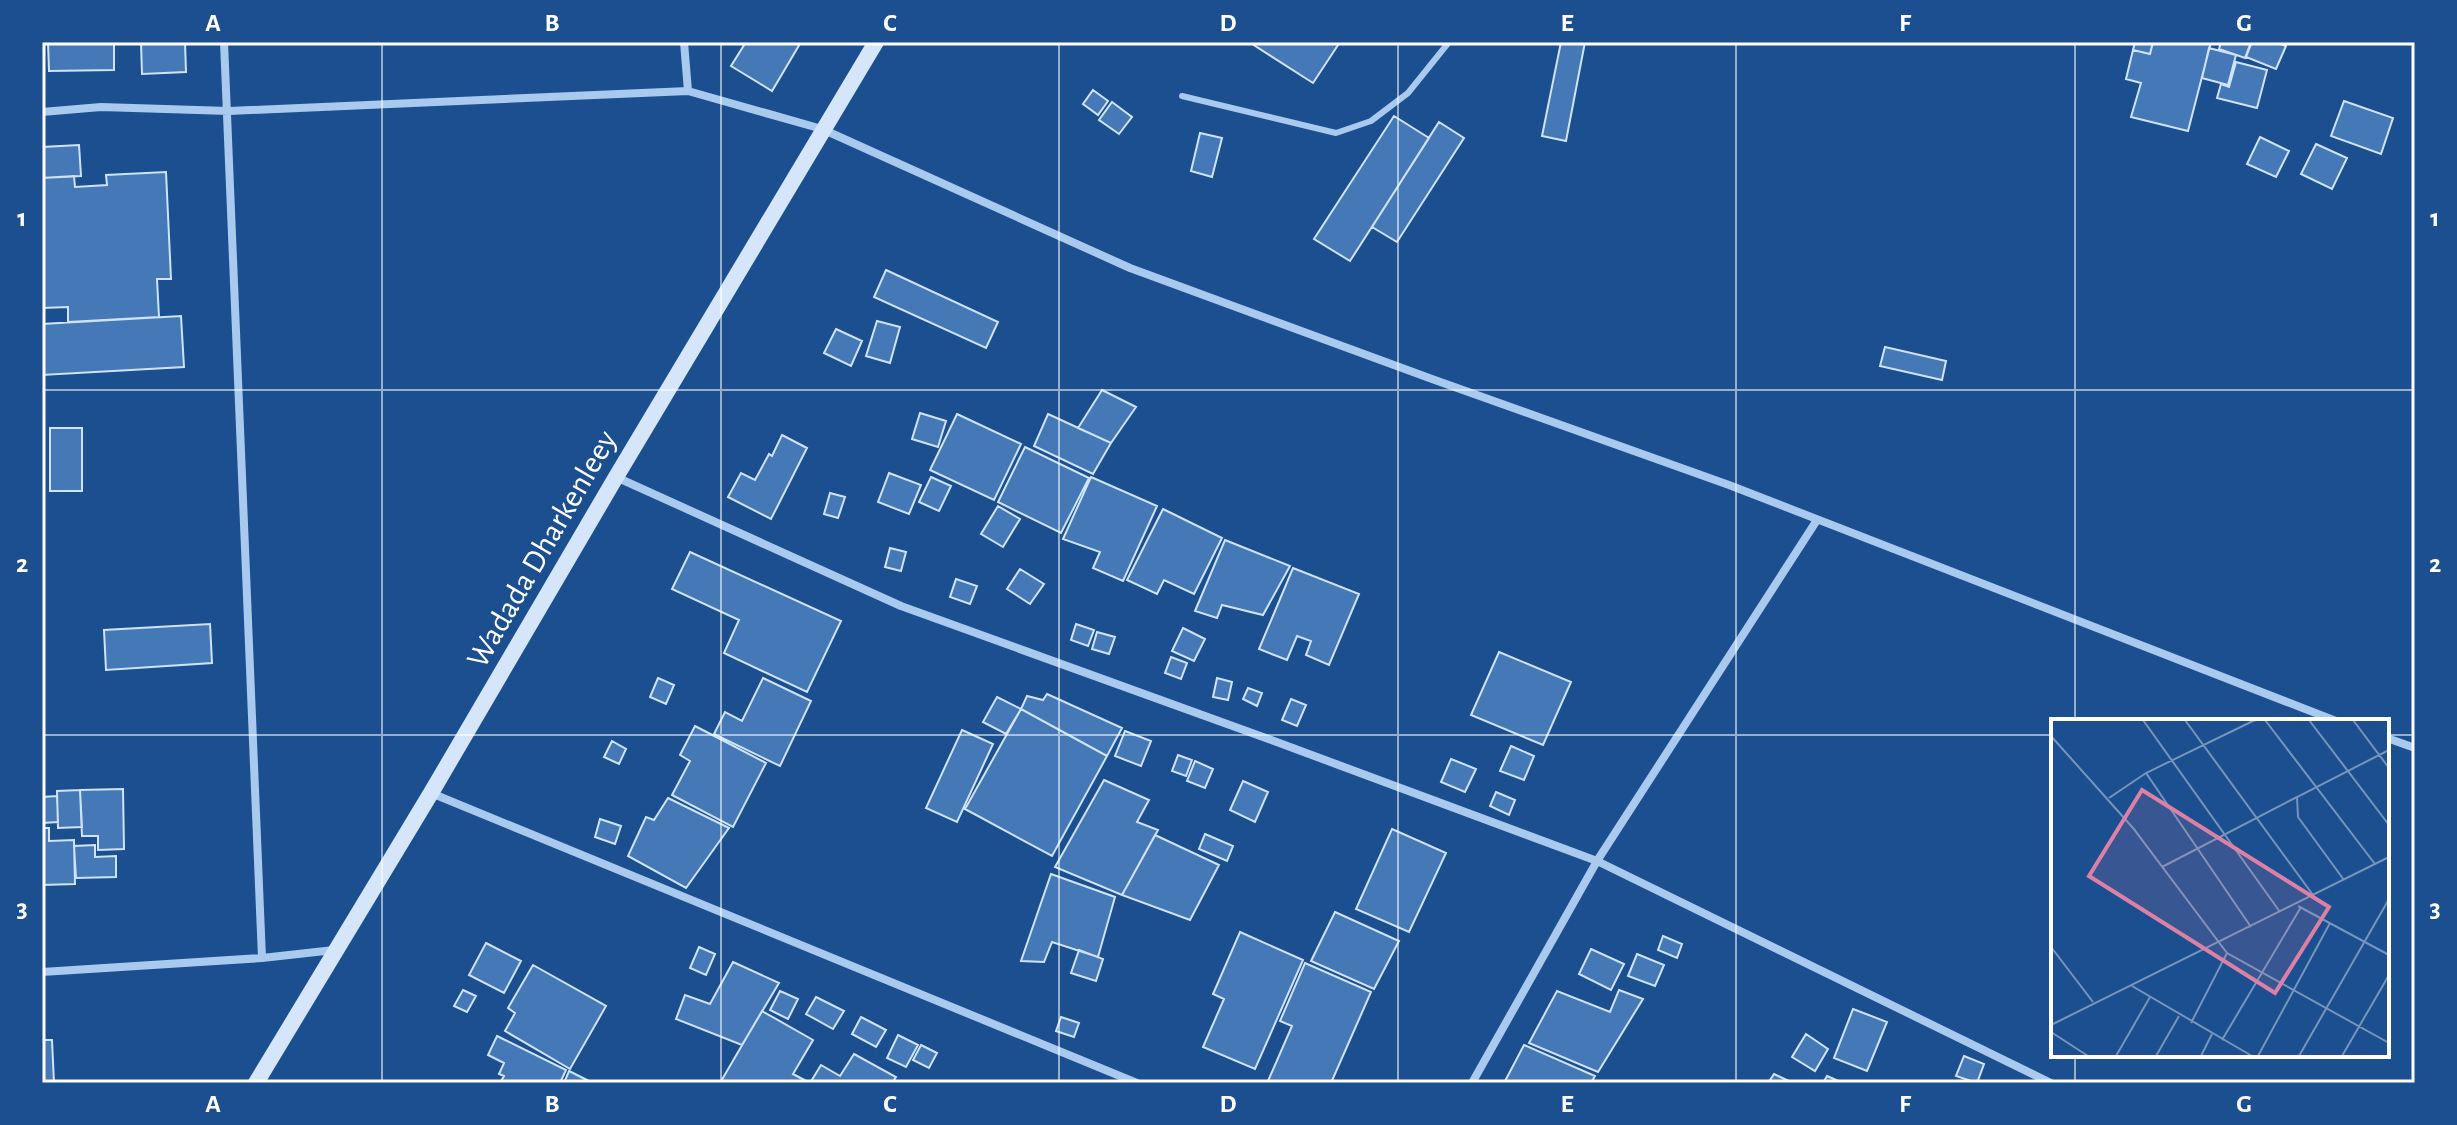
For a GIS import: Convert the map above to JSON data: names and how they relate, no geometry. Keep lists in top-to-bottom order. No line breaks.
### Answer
{"streets":{"main road":["Wadada Dharkenleey"]},"grid":{"columns":["A","B","C","D","E","F","G"],"rows":["1","2","3"]}}
